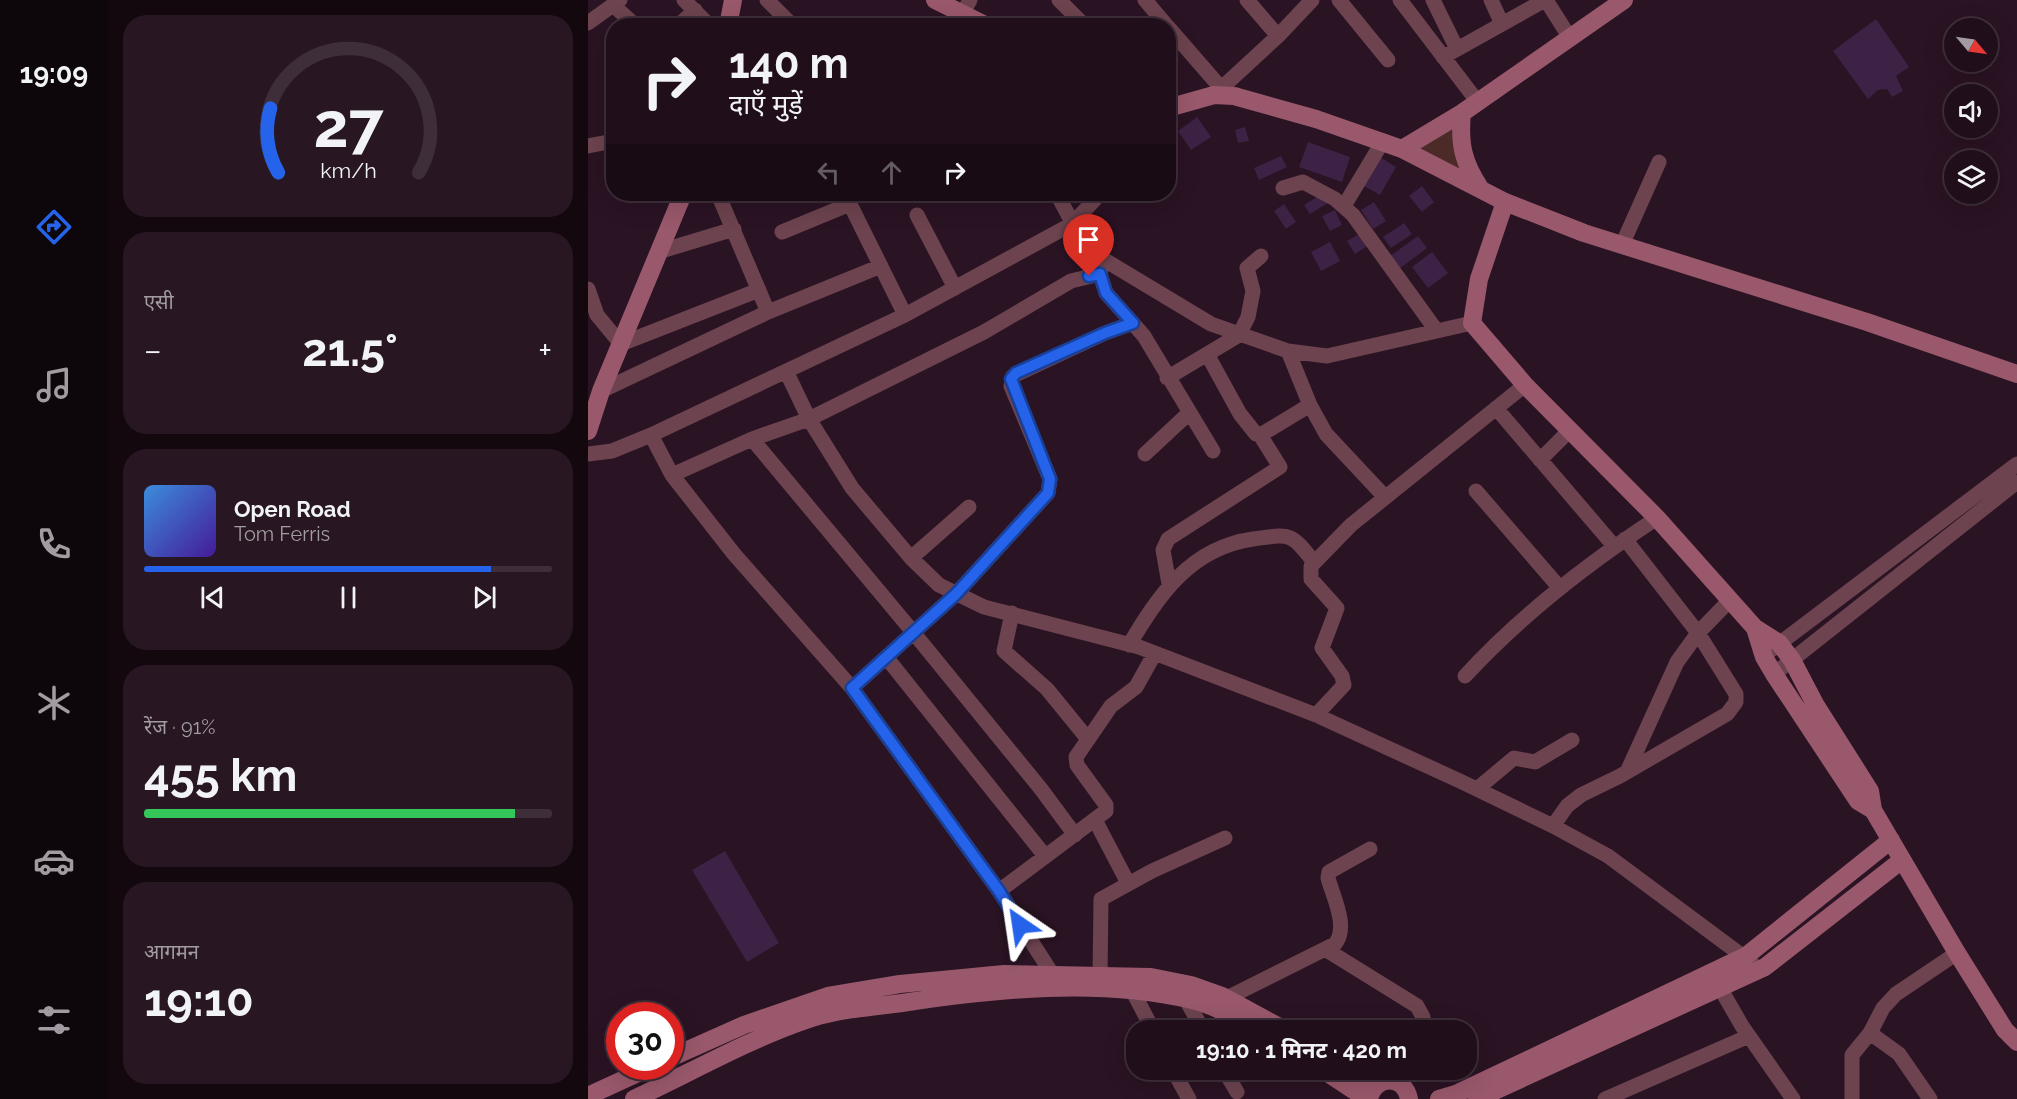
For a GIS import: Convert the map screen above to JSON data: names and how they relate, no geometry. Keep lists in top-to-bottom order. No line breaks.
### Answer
{"north":"bottom right","page":{"tabs":"19:09","turn":["140 m","दाएँ मुड़ें"],"tile":["एसी",["रेंज · 91%","455 km"],["आगमन","19:10"]],"heat":["−","21.5°","+"],"song":["Open Road","Tom Ferris"],"limit":"30","trip":"19:10 · 1 मिनट · 420 m","gauge":["27","km/h"]}}
